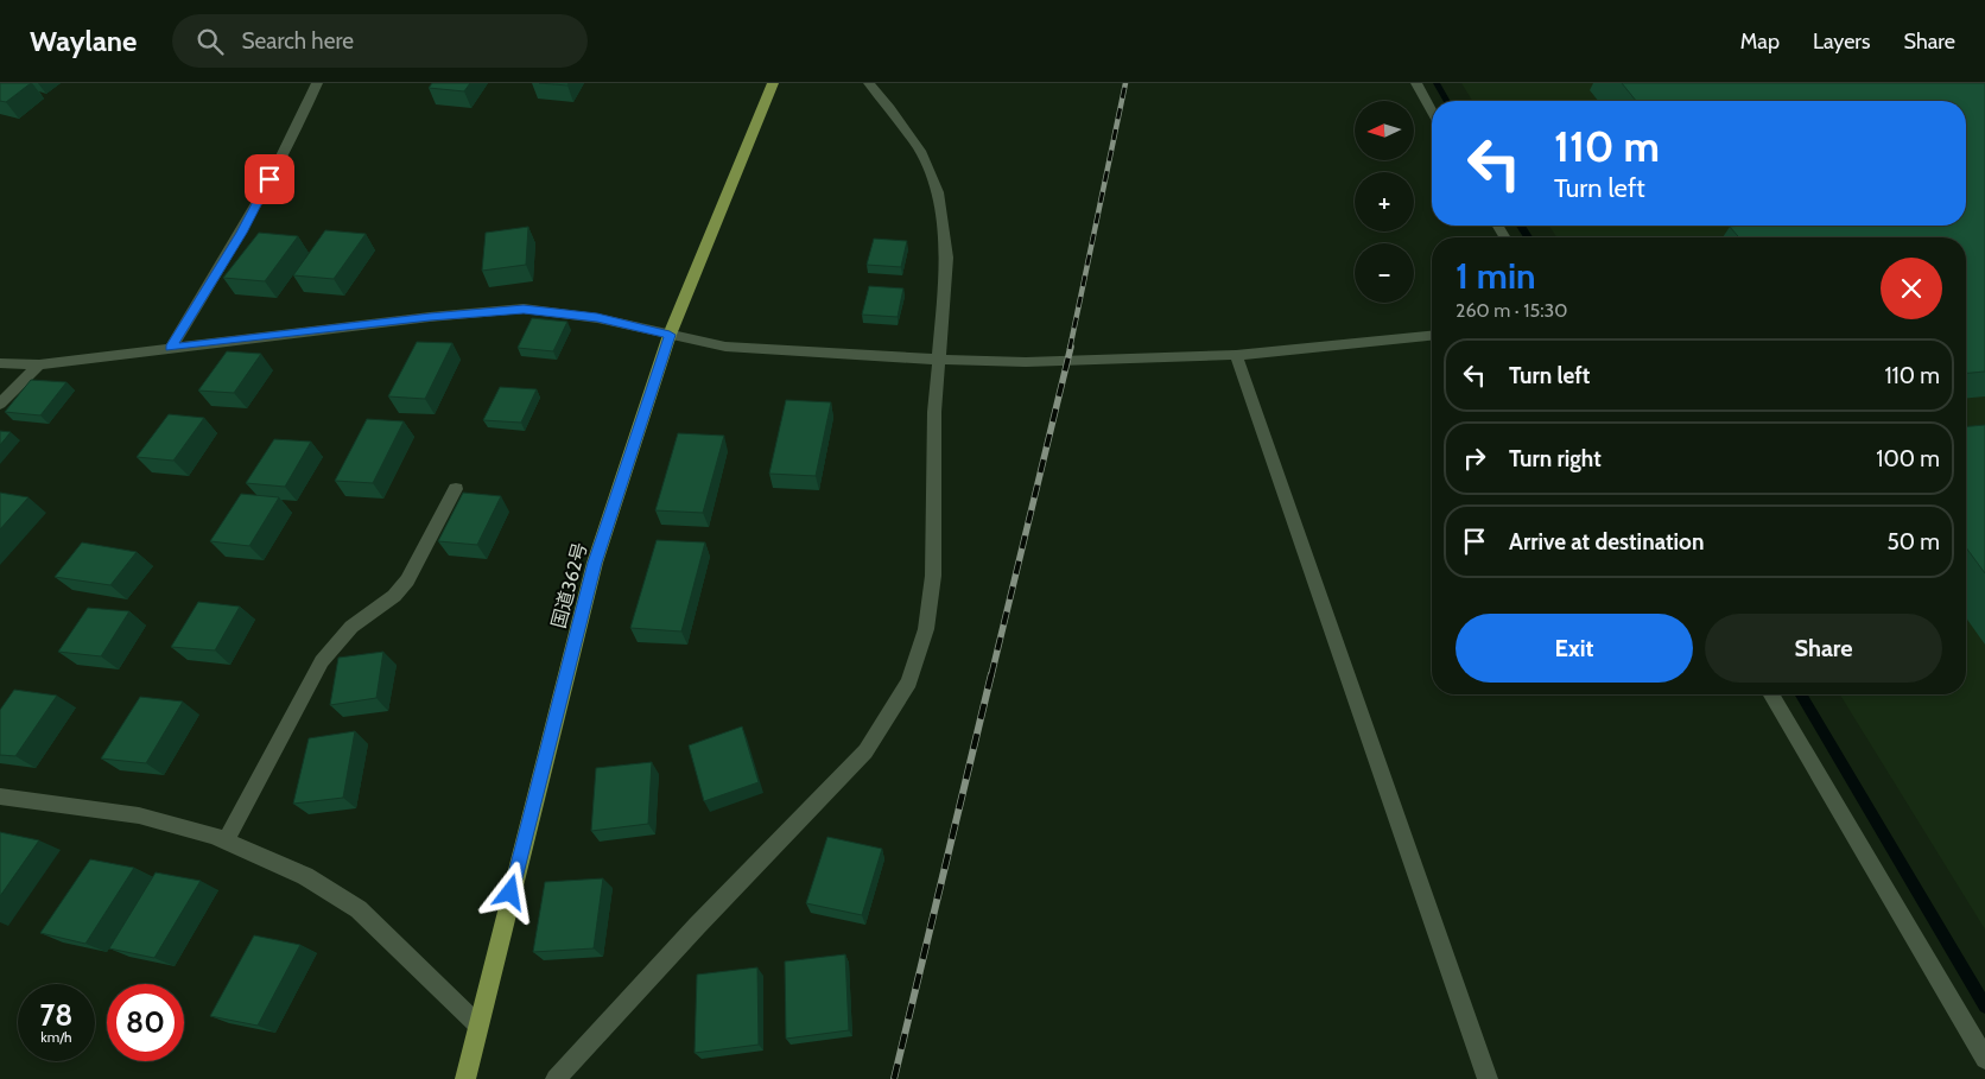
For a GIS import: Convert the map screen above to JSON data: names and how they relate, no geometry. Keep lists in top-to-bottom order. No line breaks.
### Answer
{"streets":{"highway":["国道362号"]},"north":"left","page":{"header":"Waylane","search":"Search here","nav":["Map","Layers","Share"],"map_buttons":["+","−"],"turn":["110 m","Turn left"],"heading":["1 min","260 m · 15:30"],"list":[{"name":"Turn left","value":"110 m"},{"name":"Turn right","value":"100 m"},{"name":"Arrive at destination","value":"50 m"}],"buttons":["Exit","Share"],"speed":"78 km/h","limit":"80"}}
